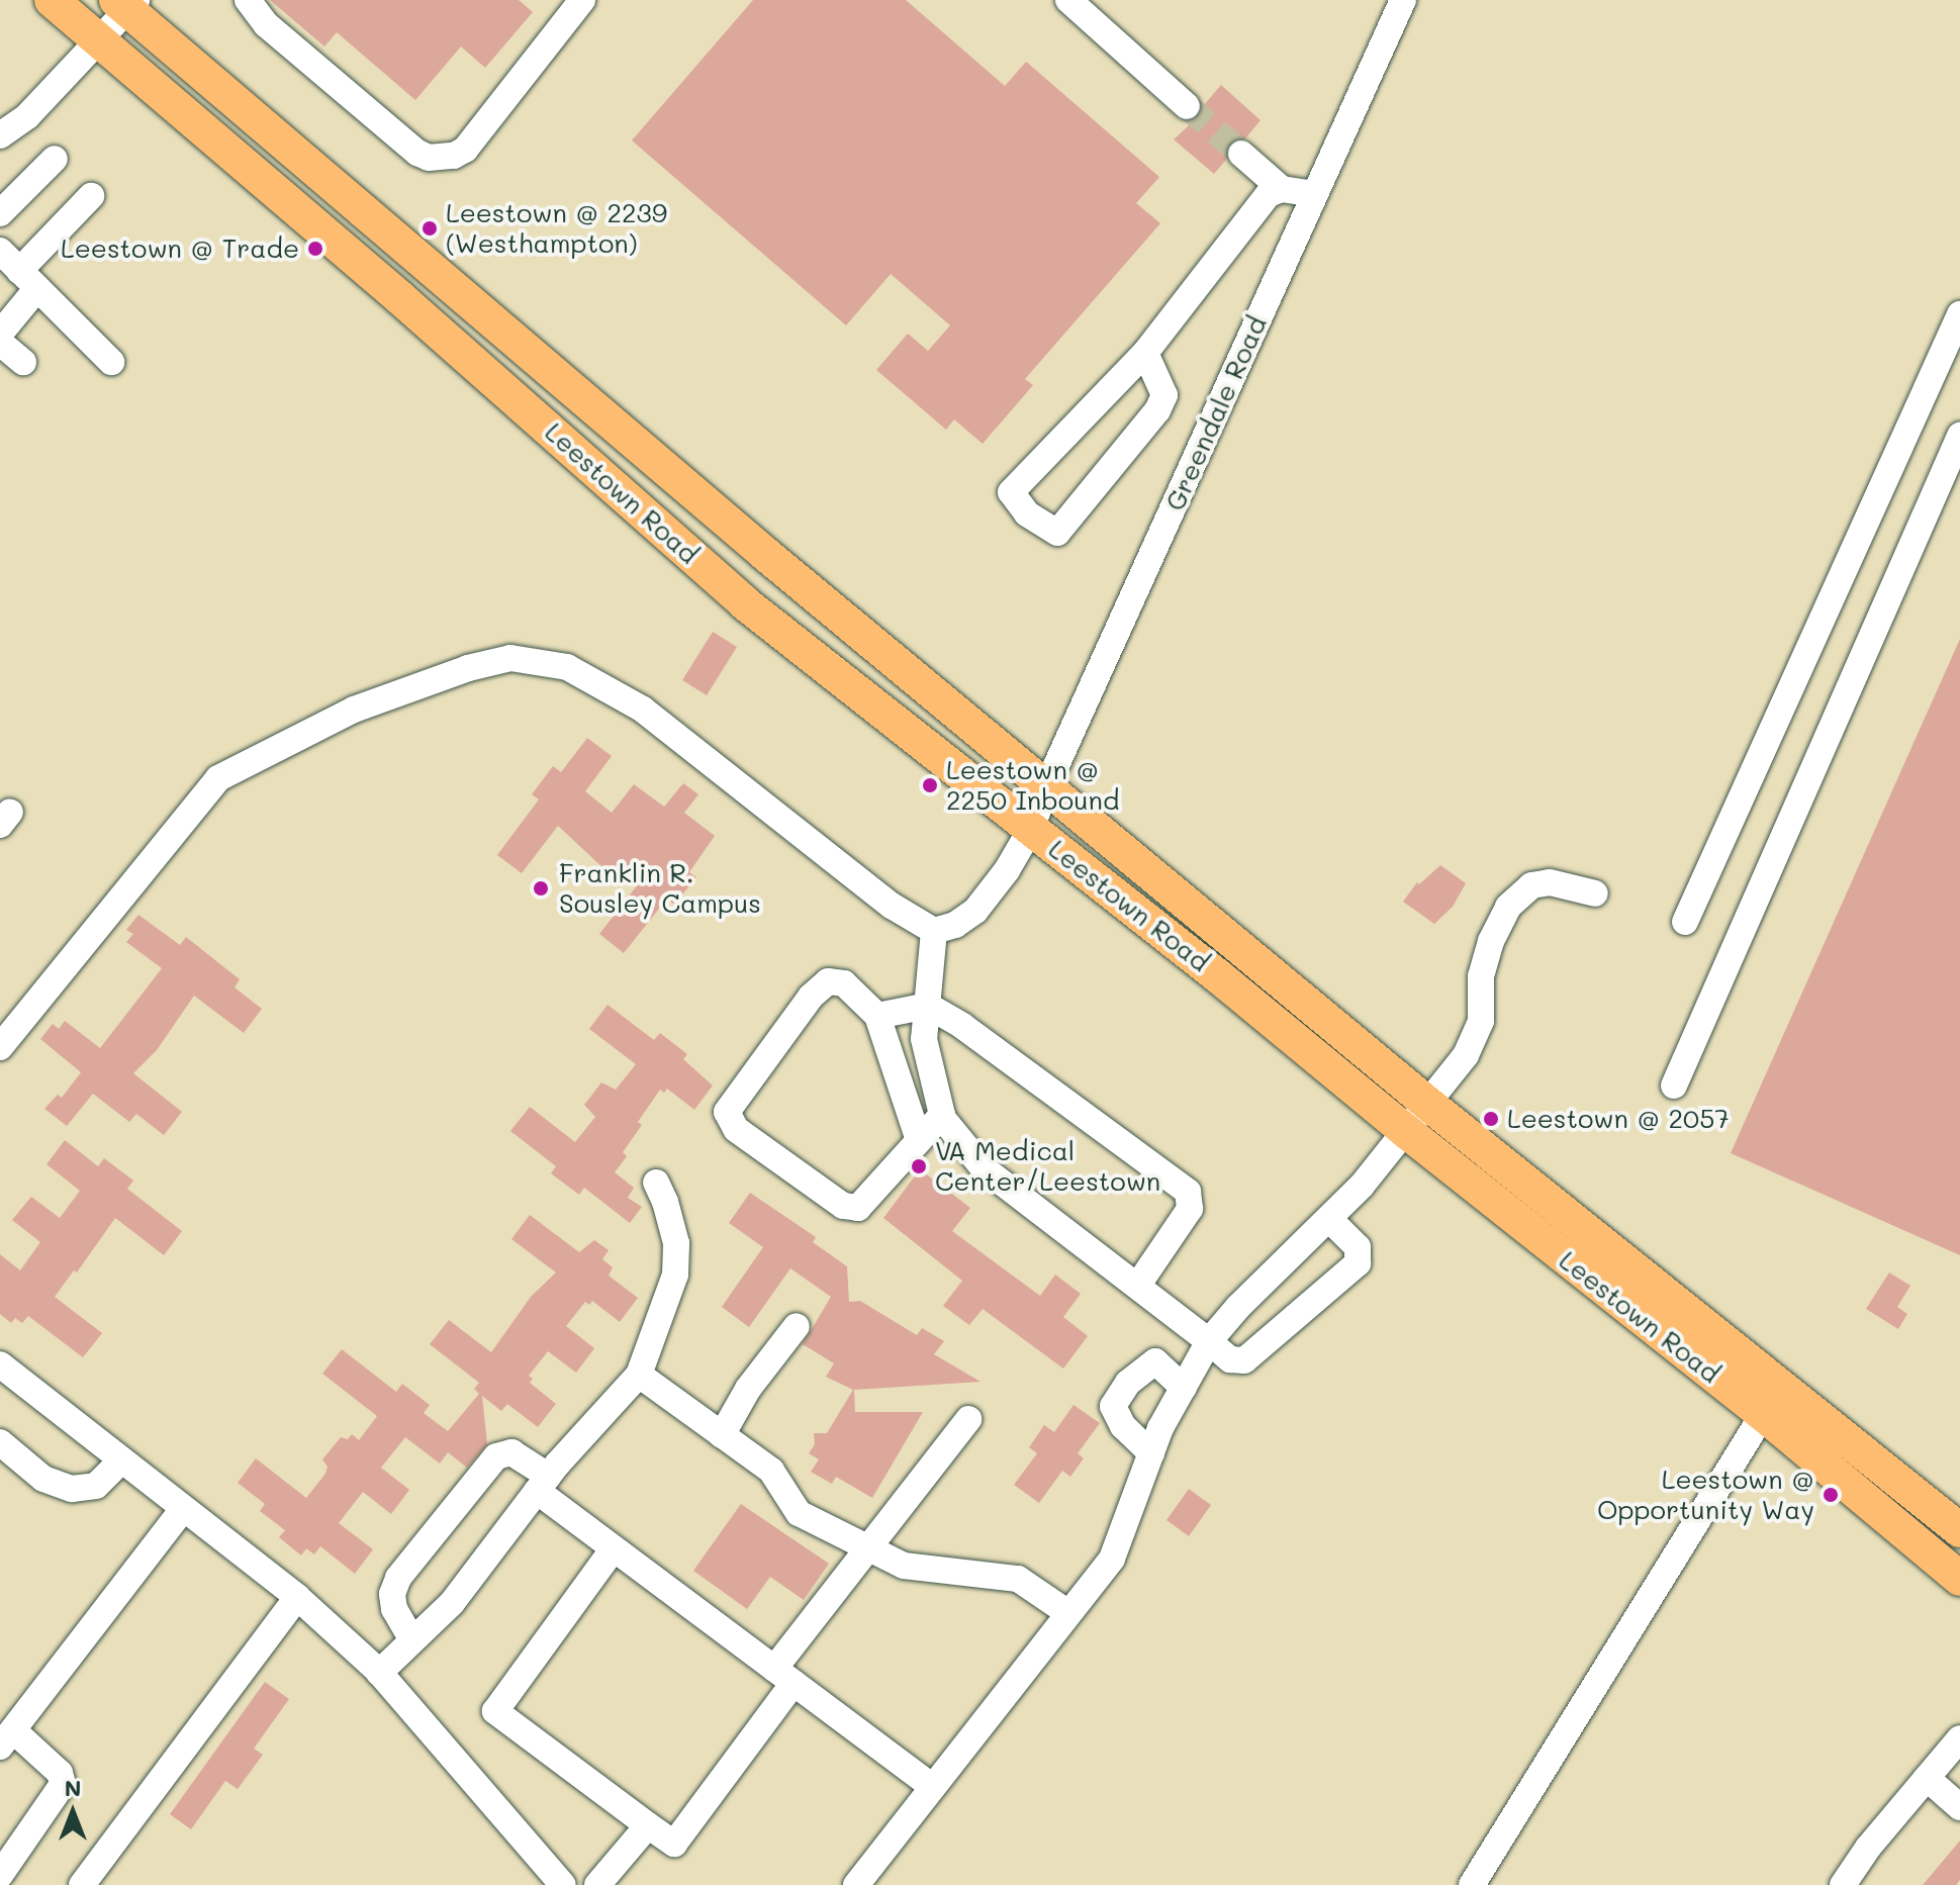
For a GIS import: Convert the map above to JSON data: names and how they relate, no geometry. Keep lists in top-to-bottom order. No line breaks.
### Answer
{"streets":{"main road":["Leestown Road"],"street":["Greendale Road"]},"crossings":[["Greendale Road","Leestown Road"]],"places":["Leestown @ 2239 (Westhampton)","Leestown @ Trade","Leestown @ 2250 Inbound","Franklin R. Sousley Campus","Leestown @ 2057","VA Medical Center/Leestown","Leestown @ Opportunity Way"],"north":"top"}
